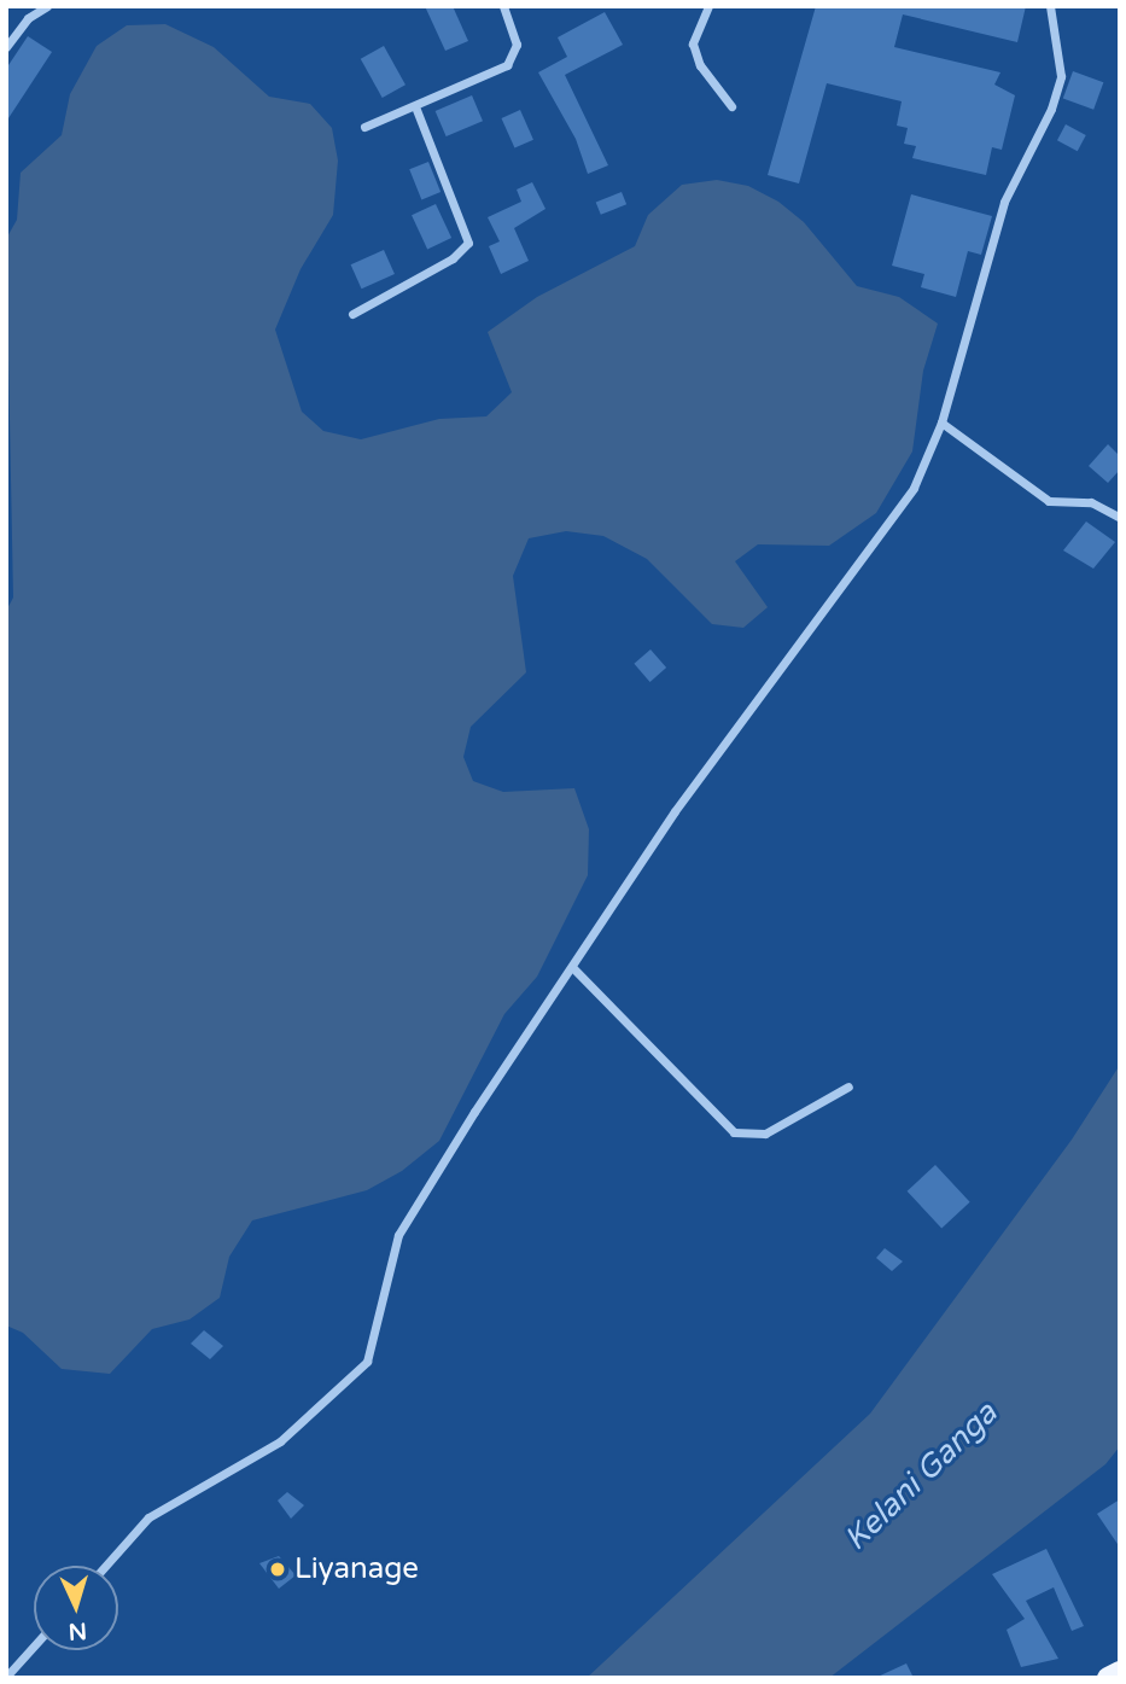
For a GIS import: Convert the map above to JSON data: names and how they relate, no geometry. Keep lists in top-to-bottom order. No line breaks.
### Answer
{"water":["Kelani Ganga"],"places":["Liyanage"],"north":"bottom"}
